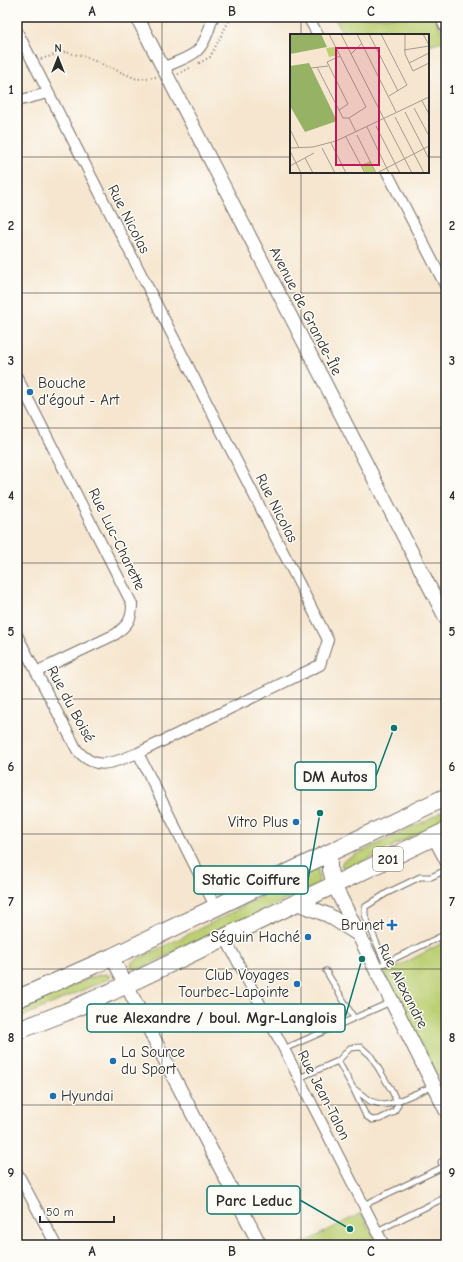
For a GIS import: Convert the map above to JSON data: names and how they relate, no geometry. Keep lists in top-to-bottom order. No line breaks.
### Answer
{"streets":{"highway":["201"],"main road":["Rue Alexandre"],"street":["Rue Nicolas","Avenue de Grande-Île","Rue Luc-Charette","Rue du Boisé","Rue Jean-Talon"]},"crossings":[["Rue Nicolas","Rue du Boisé"],["Rue Luc-Charette","Rue du Boisé"],["201","Rue Alexandre"],["201","Rue Jean-Talon"]],"places":{"other":["Bouche d'égout - Art","DM Autos","Static Coiffure","Vitro Plus","Séguin Haché","rue Alexandre / boul. Mgr-Langlois","Club Voyages Tourbec-Lapointe","La Source du Sport","Hyundai","Parc Leduc"],"health":["Brunet"]},"scale_bar":"50 m","north":"top","grid":{"columns":["A","B","C"],"rows":["1","2","3","4","5","6","7","8","9"]}}
